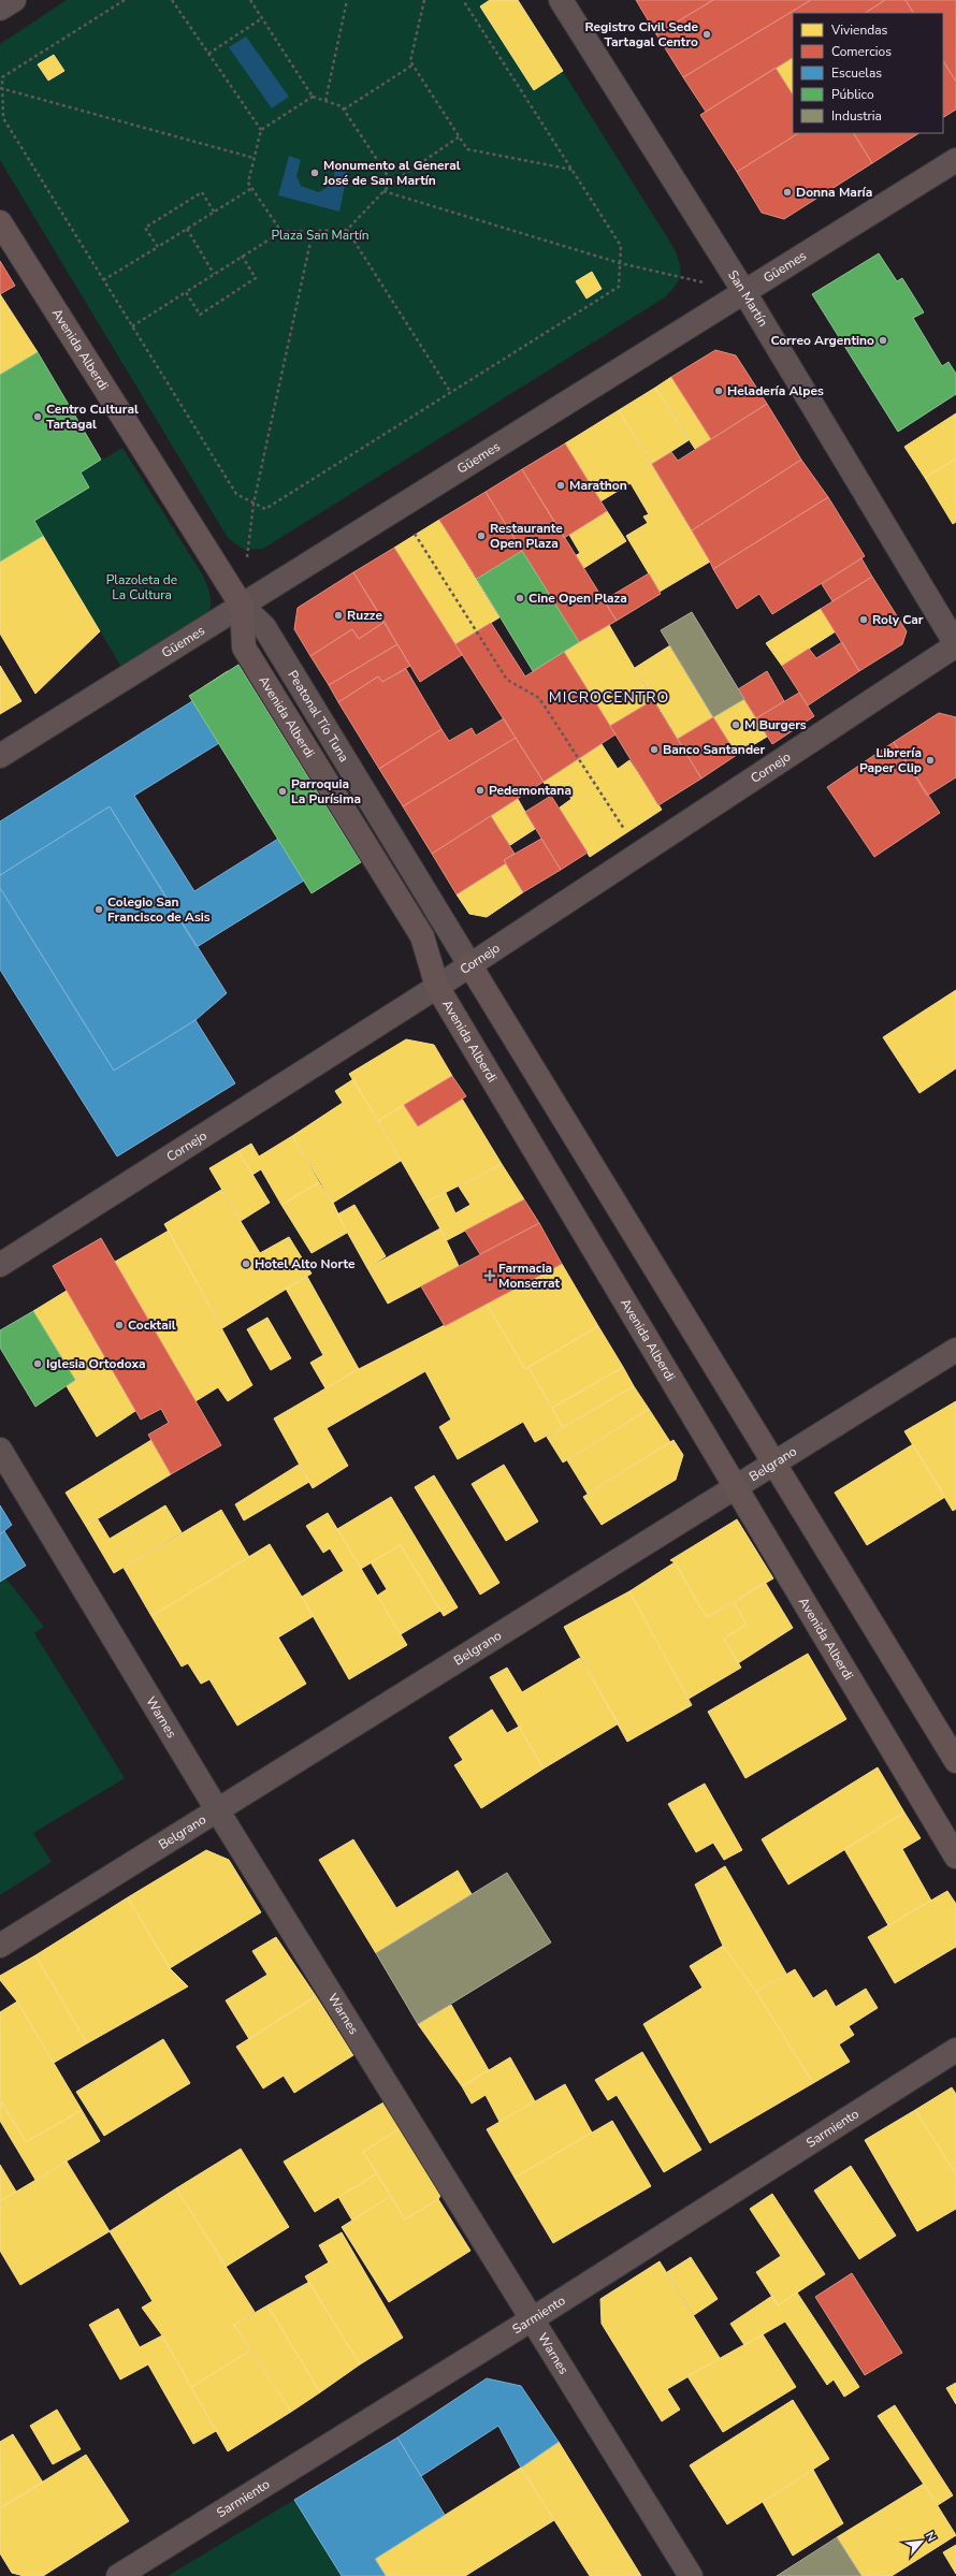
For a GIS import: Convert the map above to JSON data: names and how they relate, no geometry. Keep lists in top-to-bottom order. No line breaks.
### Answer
{"streets":{"main road":["Avenida Alberdi"],"street":["Güemes","San Martín","Peatonal Tío Tuna","Cornejo","Belgrano","Warnes","Sarmiento"]},"crossings":[["Güemes","San Martín"],["Güemes","Avenida Alberdi"],["Güemes","Peatonal Tío Tuna"],["San Martín","Cornejo"],["Avenida Alberdi","Peatonal Tío Tuna"],["Avenida Alberdi","Cornejo"],["Avenida Alberdi","Belgrano"],["Peatonal Tío Tuna","Cornejo"],["Belgrano","Warnes"],["Warnes","Sarmiento"]],"districts":["MICROCENTRO"],"parks":["Plaza San Martín","Plazoleta de La Cultura"],"places":{"other":["Registro Civil Sede Tartagal Centro","Monumento al General José de San Martín","Donna María","Correo Argentino","Heladería Alpes","Centro Cultural Tartagal","Marathon","Restaurante Open Plaza","Cine Open Plaza","Ruzze","Roly Car","M Burgers","Banco Santander","Librería Paper Clip","Pedemontana","Parroquia La Purísima","Colegio San Francisco de Asis","Hotel Alto Norte","Cocktail","Iglesia Ortodoxa"],"health":["Farmacia Monserrat"]},"legend":["Viviendas","Comercios","Escuelas","Público","Industria"],"north":"top right"}
